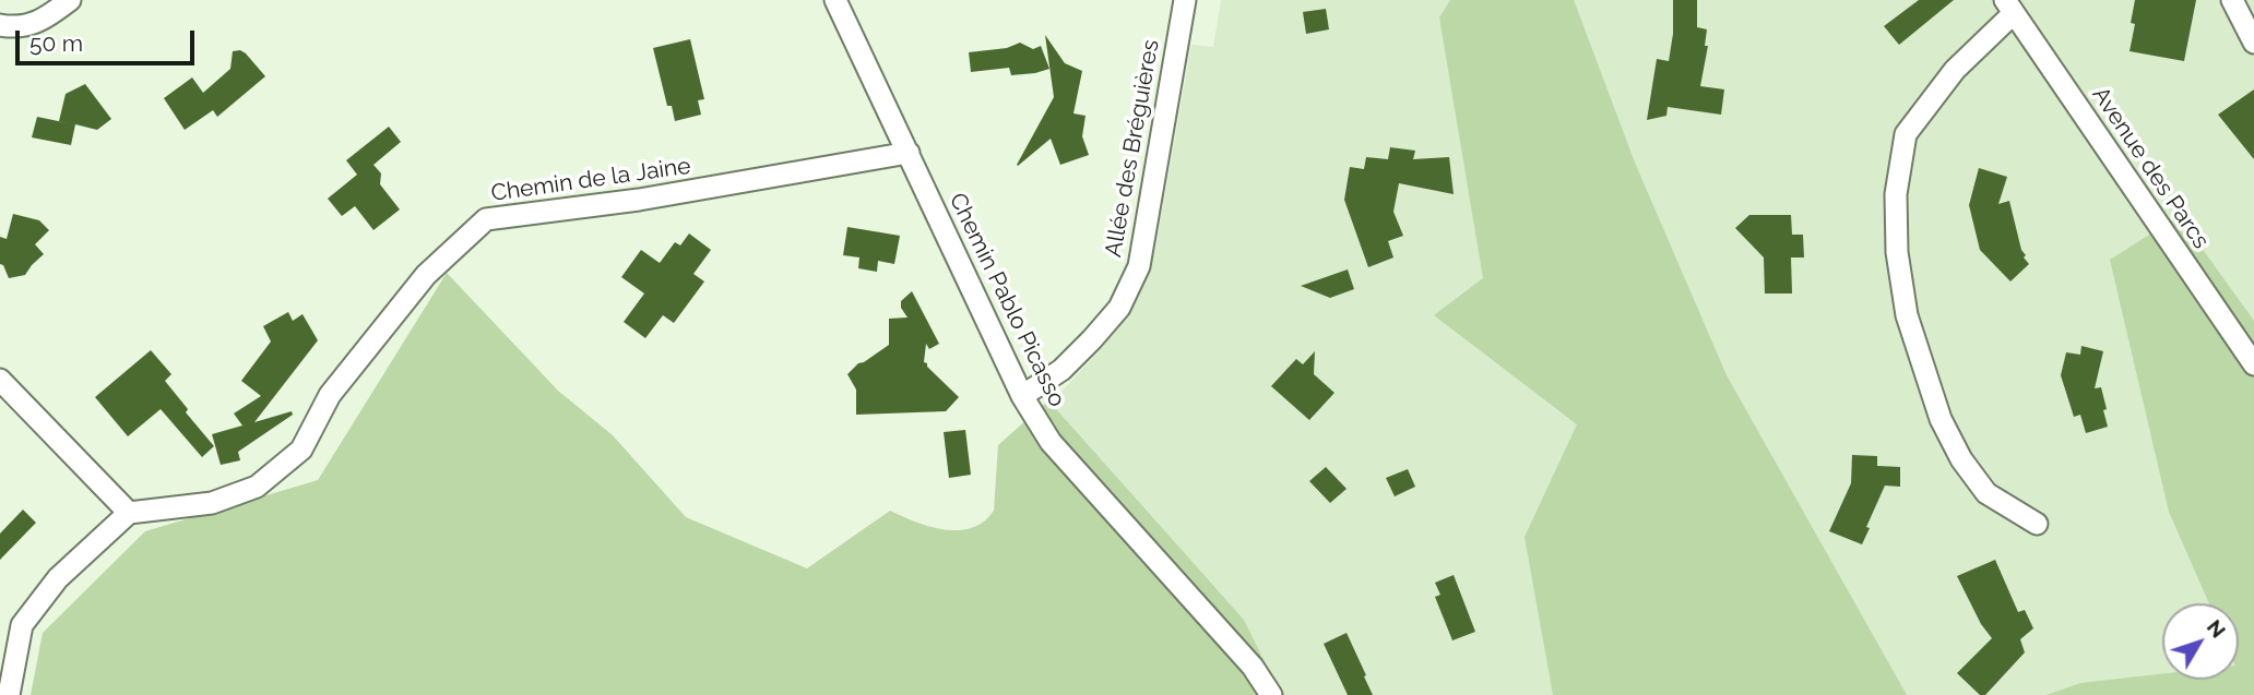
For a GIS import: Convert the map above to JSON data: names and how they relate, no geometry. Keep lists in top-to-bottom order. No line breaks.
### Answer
{"streets":{"street":["Allée des Bréguières","Avenue des Parcs","Chemin de la Jaine","Chemin Pablo Picasso"]},"crossings":[["Allée des Bréguières","Chemin Pablo Picasso"],["Chemin de la Jaine","Chemin Pablo Picasso"]],"scale_bar":"50 m","north":"top right"}
